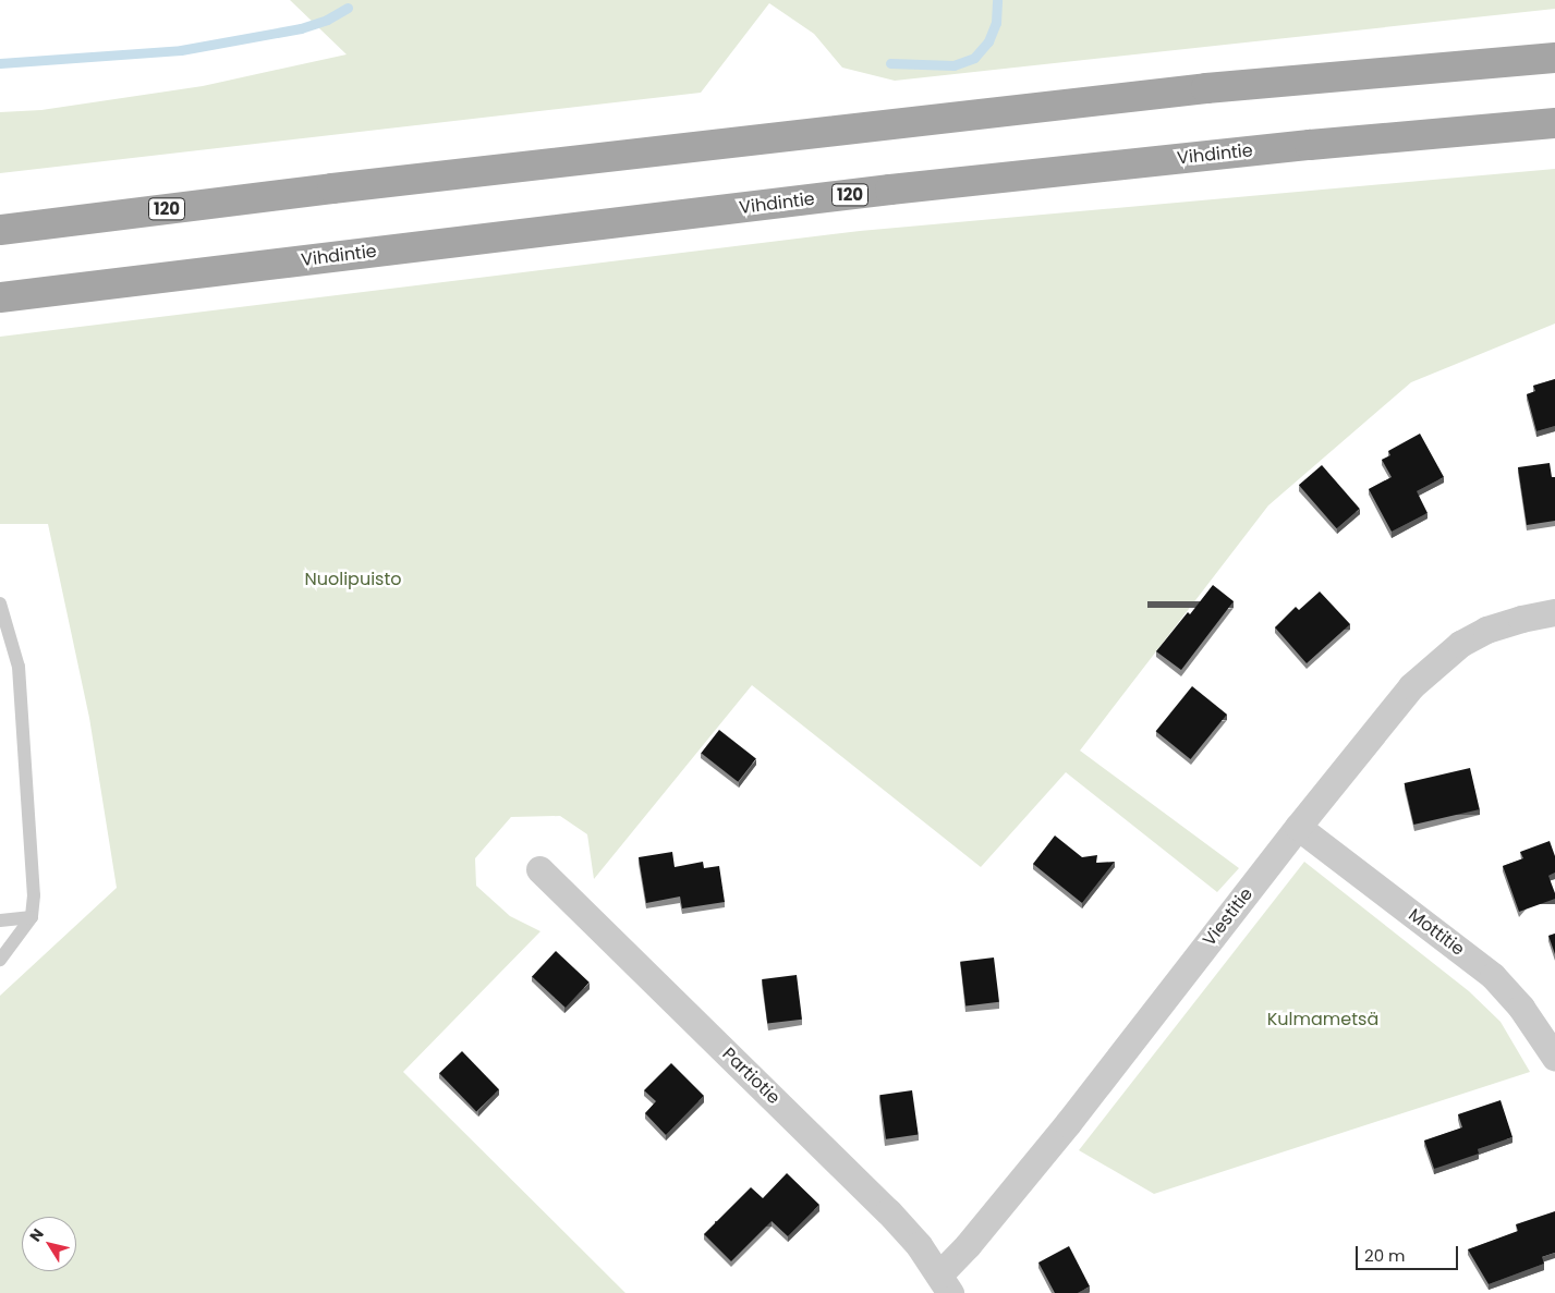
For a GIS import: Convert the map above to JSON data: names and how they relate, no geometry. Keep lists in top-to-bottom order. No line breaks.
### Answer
{"streets":{"main road":["Vihdintie","120"],"street":["Viestitie","Mottitie","Partiotie"]},"crossings":[["Viestitie","Mottitie"],["Viestitie","Partiotie"]],"parks":["Nuolipuisto","Kulmametsä"],"scale_bar":"20 m","north":"top left"}
